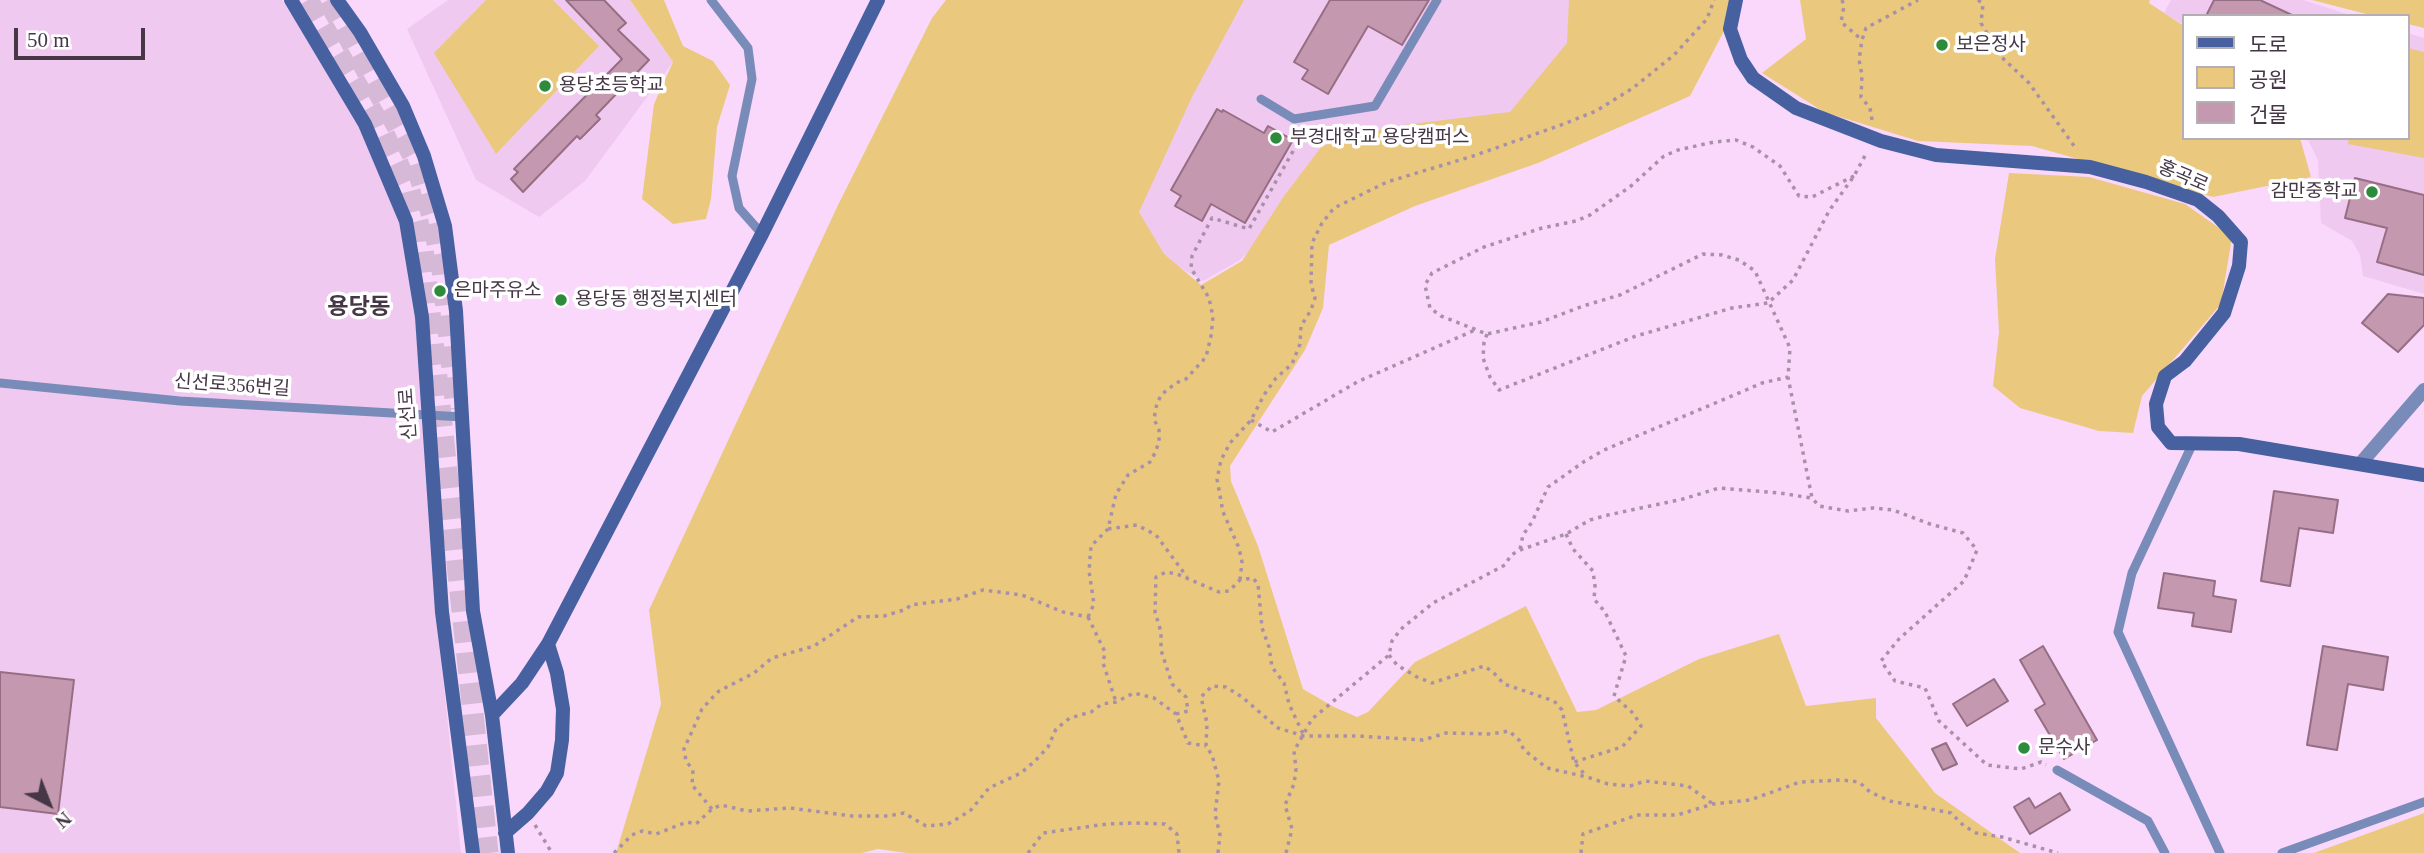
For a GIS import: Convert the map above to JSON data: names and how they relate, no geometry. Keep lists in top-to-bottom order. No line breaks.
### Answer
{"streets":{"street":["홍곡로","신선로"],"lane":["신선로356번길"]},"crossings":[["신선로356번길","신선로"]],"districts":["용당동"],"places":["보은정사","용당초등학교","부경대학교 용당캠퍼스","감만중학교","은마주유소","용당동 행정복지센터","문수사"],"legend":["도로","공원","건물"],"scale_bar":"50 m","north":"bottom right"}
